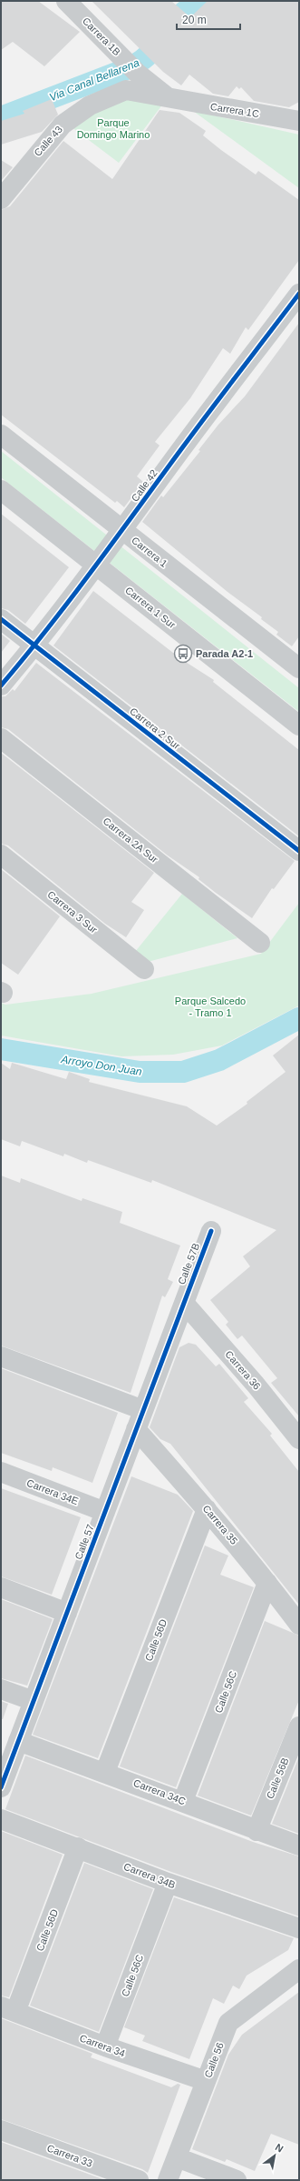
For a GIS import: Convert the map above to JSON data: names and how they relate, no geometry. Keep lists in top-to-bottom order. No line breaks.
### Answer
{"streets":{"street":["Carrera 1B","Carrera 1C","Calle 43","Calle 42","Carrera 1","Carrera 1 Sur","Carrera 2 Sur","Carrera 2A Sur","Carrera 3 Sur","Calle 57B","Carrera 36","Carrera 34E","Carrera 35","Calle 57","Calle 56D","Calle 56C","Calle 56B","Carrera 34C","Carrera 34B","Carrera 34","Calle 56","Carrera 33"]},"crossings":[["Carrera 1B","Carrera 1C"],["Carrera 1B","Calle 43"],["Carrera 1C","Calle 43"],["Calle 42","Carrera 1"],["Calle 42","Carrera 1 Sur"],["Calle 42","Carrera 2 Sur"],["Calle 57B","Carrera 36"],["Calle 57B","Calle 57"],["Carrera 36","Calle 57"],["Carrera 34E","Calle 57"],["Carrera 35","Calle 57"],["Carrera 35","Calle 56D"],["Carrera 35","Calle 56C"],["Calle 57","Carrera 34C"],["Calle 56D","Carrera 34C"],["Calle 56D","Carrera 34B"],["Calle 56D","Carrera 34"],["Calle 56C","Carrera 34C"],["Calle 56C","Carrera 34B"],["Calle 56C","Carrera 34"],["Calle 56B","Carrera 34C"],["Carrera 34","Calle 56"]],"water":["Via Canal Bellarena","Arroyo Don Juan"],"parks":["Parque Domingo Marino","Parque Salcedo - Tramo 1"],"places":{"bus stop":["Parada A2-1"]},"scale_bar":"20 m","north":"top right"}
